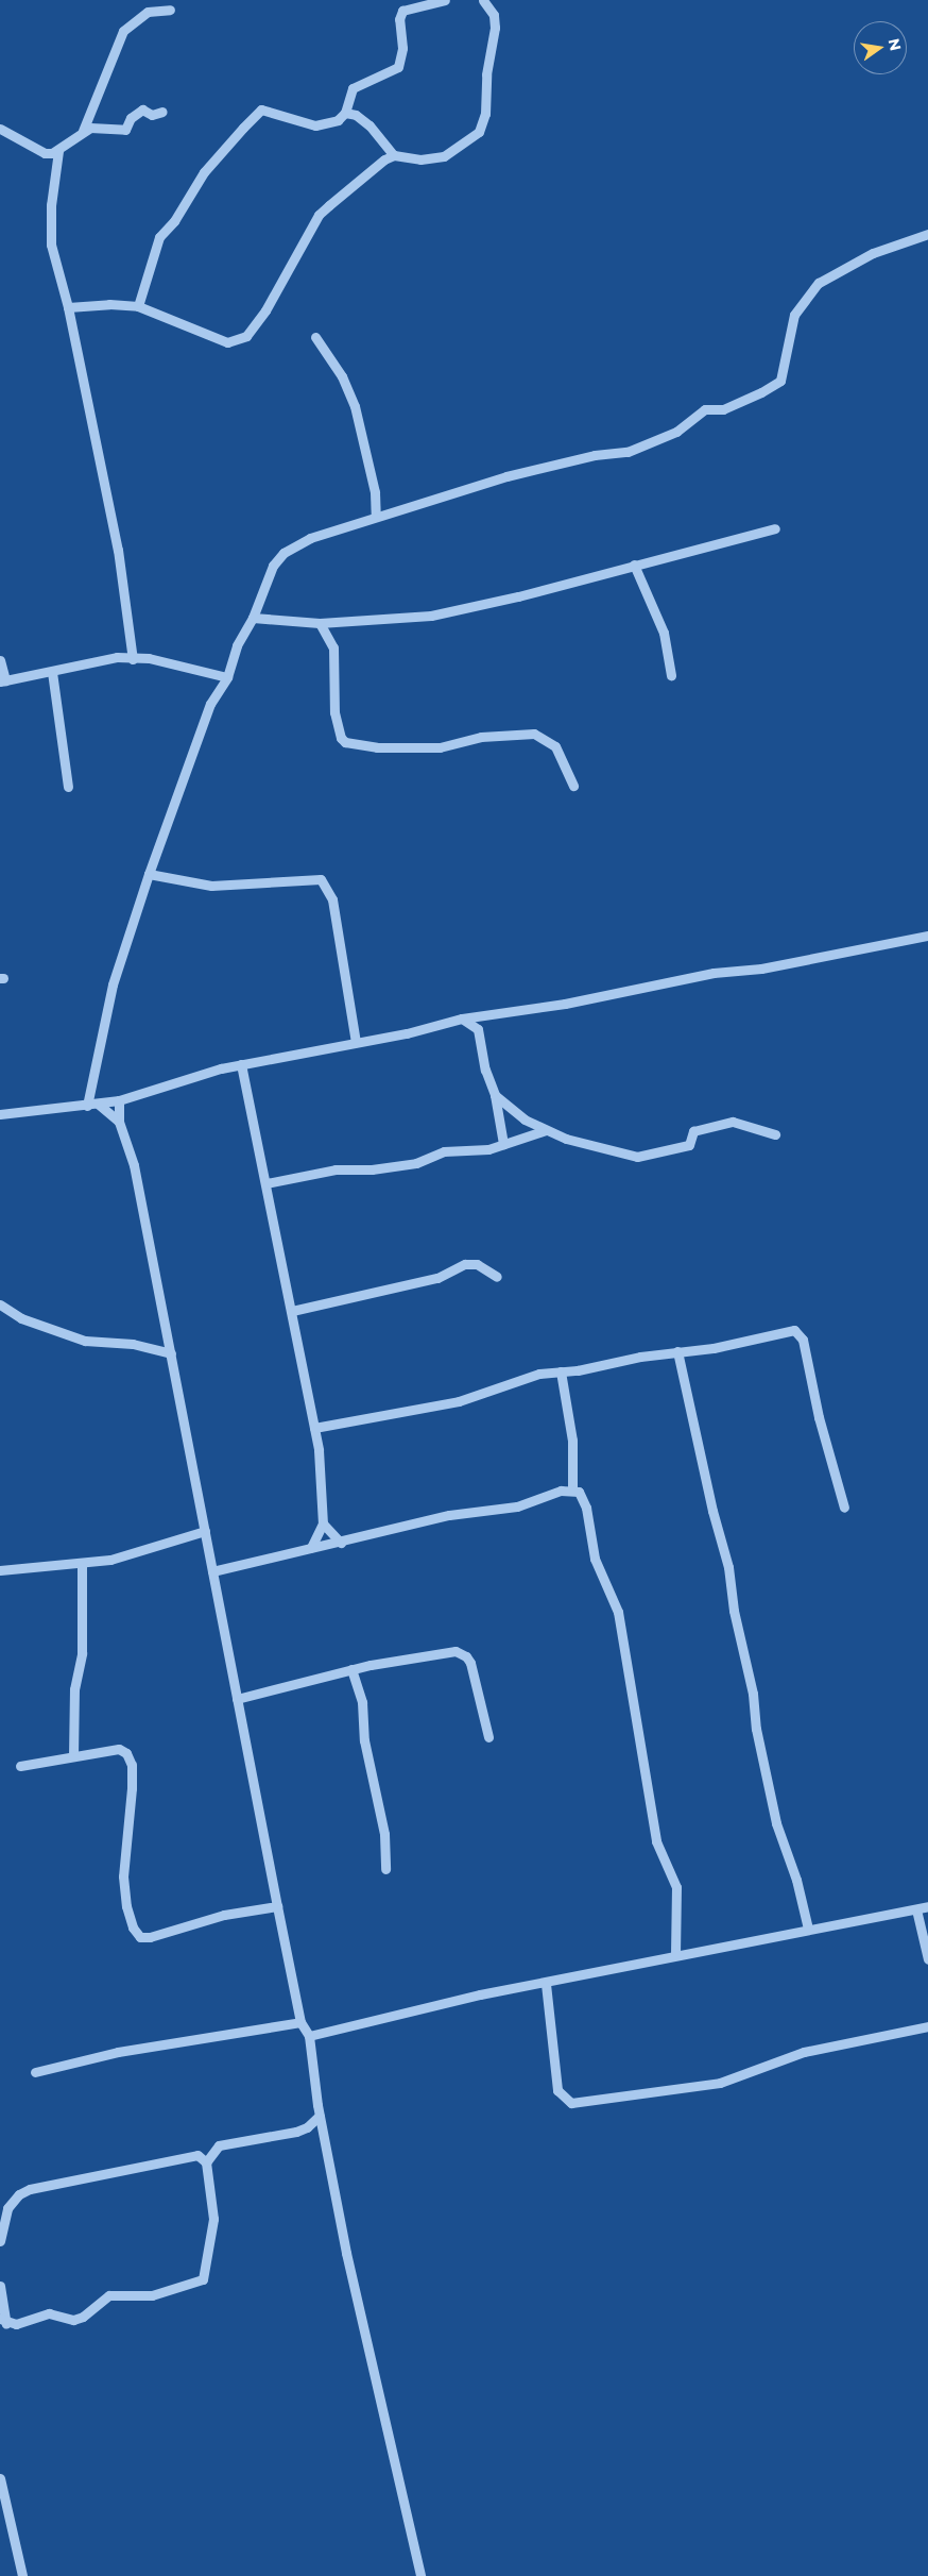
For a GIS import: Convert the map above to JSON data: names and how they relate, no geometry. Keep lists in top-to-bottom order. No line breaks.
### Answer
{"north":"right"}
